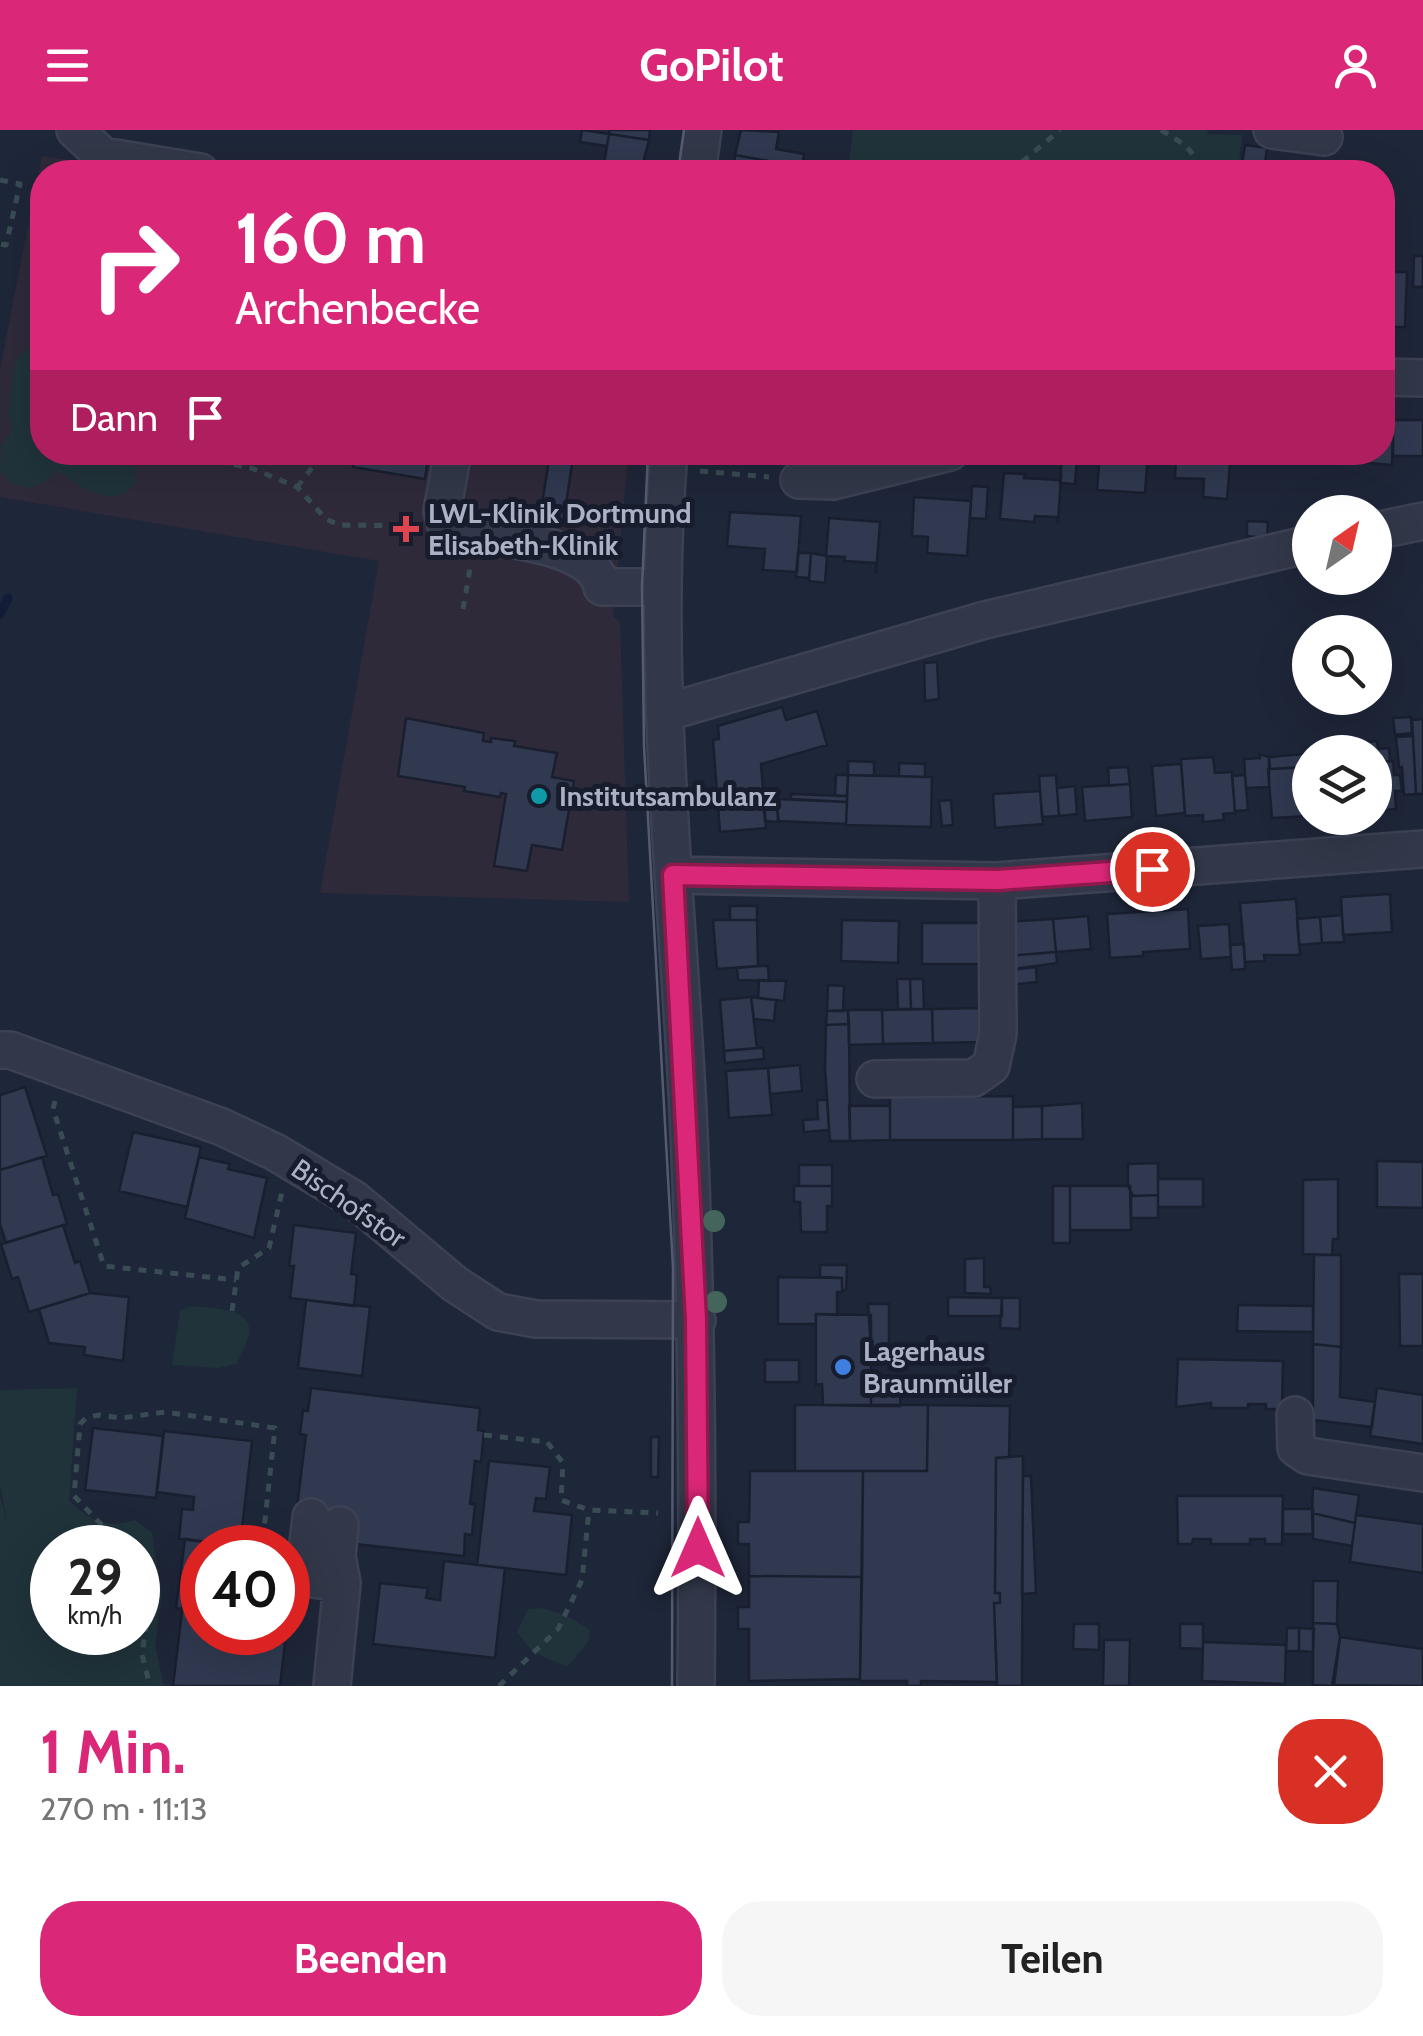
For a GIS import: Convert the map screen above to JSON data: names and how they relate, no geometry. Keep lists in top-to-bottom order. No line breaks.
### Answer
{"streets":{"street":["Bischofstor"]},"places":{"health":["LWL-Klinik Dortmund Elisabeth-Klinik"],"other":["Institutsambulanz","Lagerhaus Braunmüller"]},"north":"top right","page":{"header":"GoPilot","turn":["160 m","Archenbecke"],"then":"Dann","speed":"29 km/h","limit":"40","heading":["1 Min.","270 m · 11:13"],"buttons":["Beenden","Teilen"]}}
